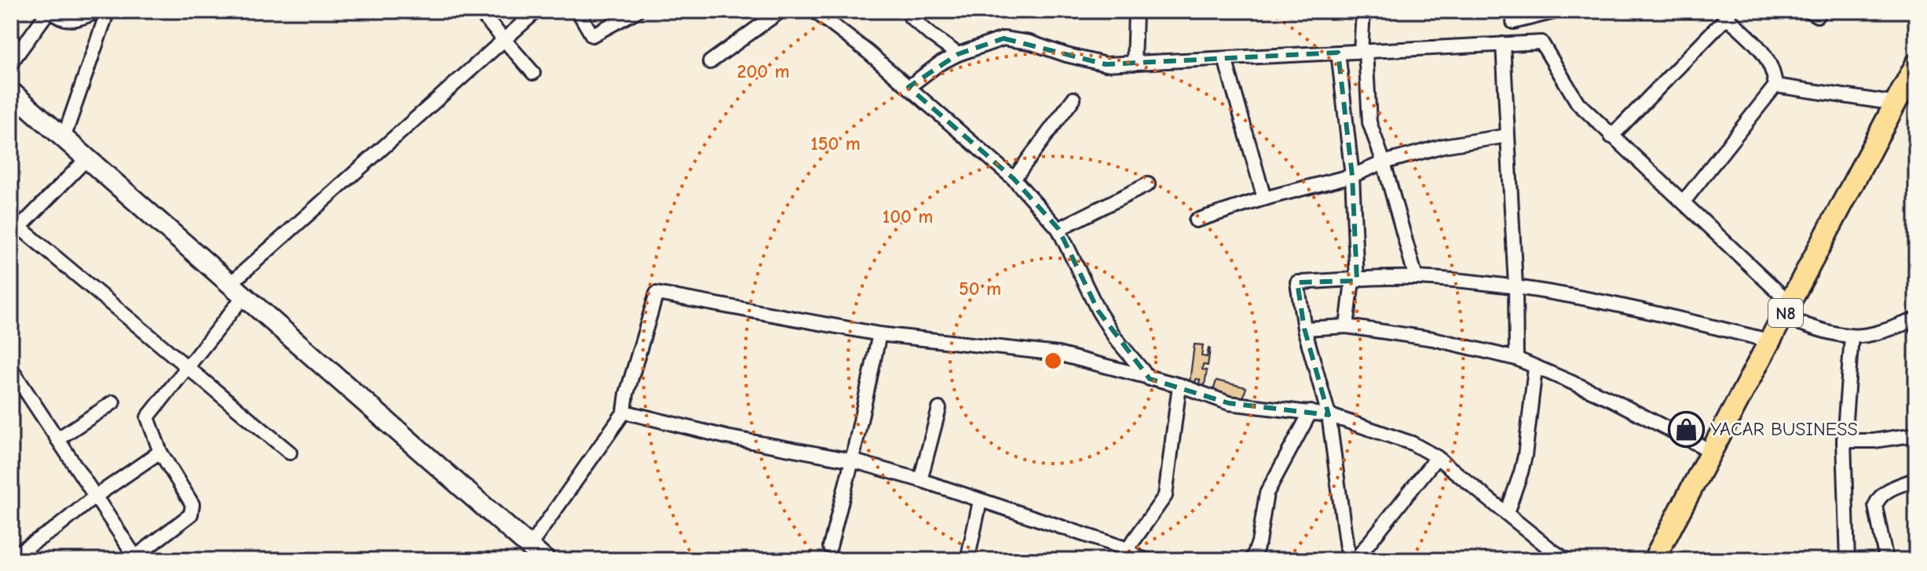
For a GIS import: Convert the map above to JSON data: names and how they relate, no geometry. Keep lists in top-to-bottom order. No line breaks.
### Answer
{"streets":{"main road":["N8"]},"places":{"shop":["YACAR BUSINESS"]},"rings":["200 m","150 m","100 m","50 m"]}
